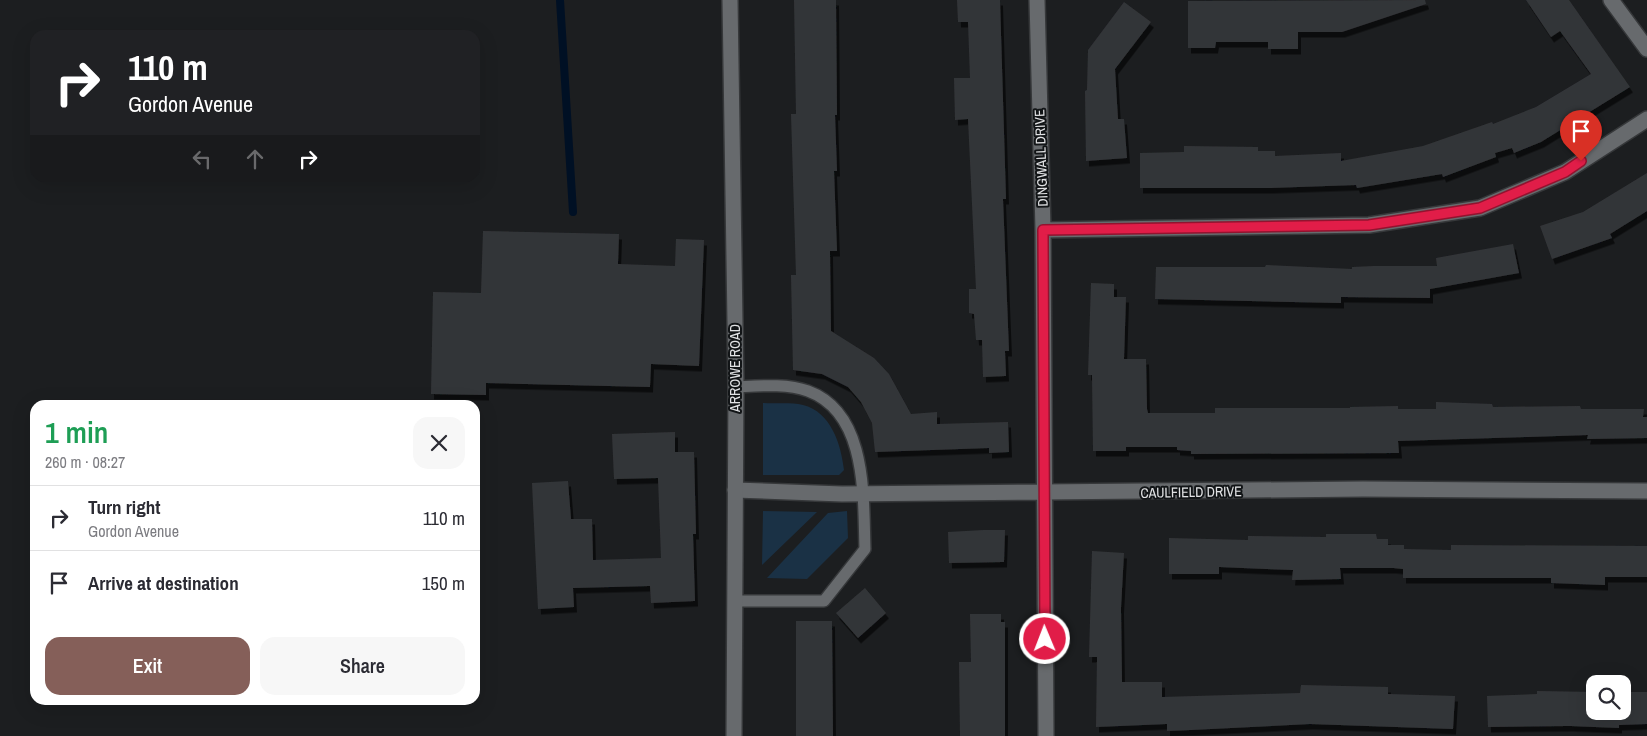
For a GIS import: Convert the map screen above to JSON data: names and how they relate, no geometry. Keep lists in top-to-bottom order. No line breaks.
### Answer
{"streets":{"street":["DINGWALL DRIVE","ARROWE ROAD","CAULFIELD DRIVE"]},"crossings":[["DINGWALL DRIVE","CAULFIELD DRIVE"],["ARROWE ROAD","CAULFIELD DRIVE"]],"page":{"turn":["110 m","Gordon Avenue"],"heading":["1 min","260 m · 08:27"],"list":[{"name":"Turn right","note":"Gordon Avenue","value":"110 m"},{"name":"Arrive at destination","value":"150 m"}],"buttons":["Exit","Share"]}}
